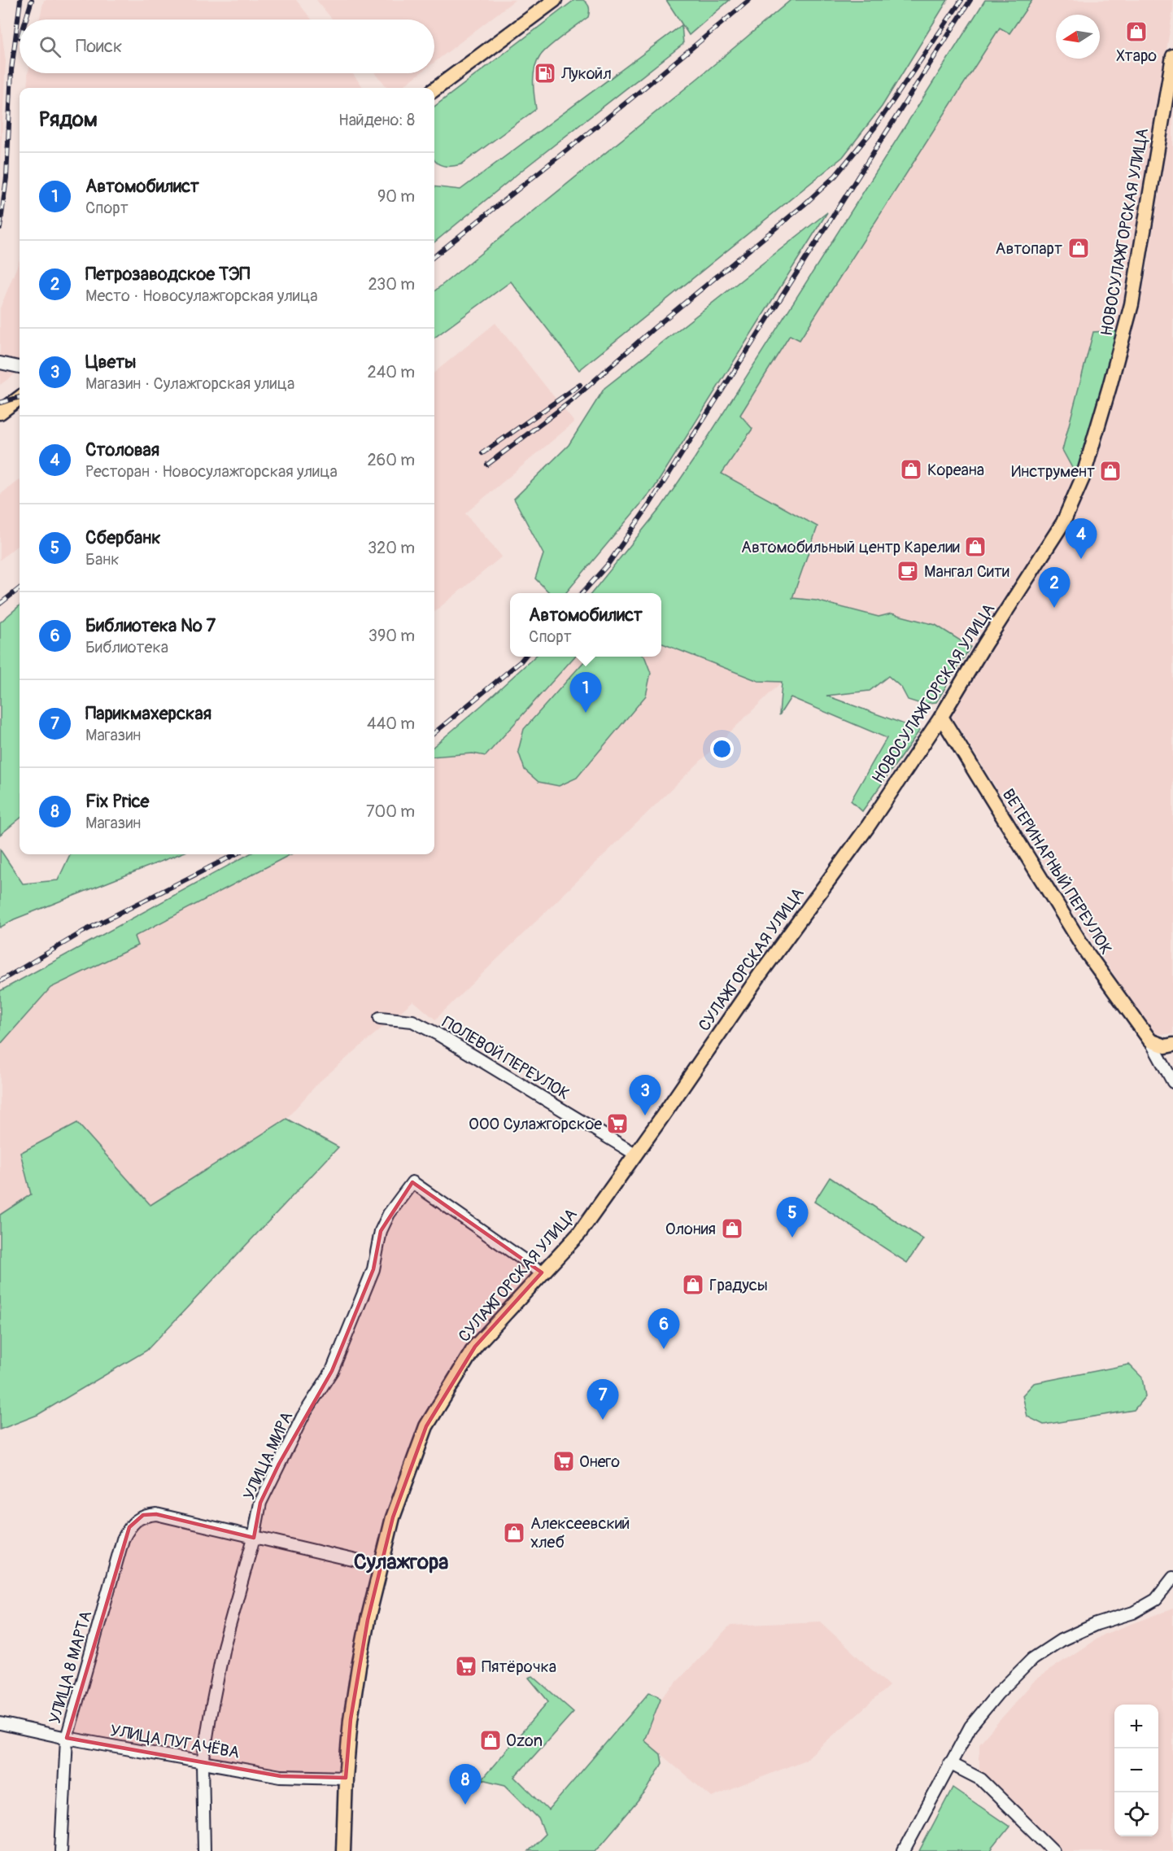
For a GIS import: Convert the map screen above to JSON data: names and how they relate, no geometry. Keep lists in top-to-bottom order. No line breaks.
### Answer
{"streets":{"main road":["НОВОСУЛАЖГОРСКАЯ УЛИЦА","ВЕТЕРИНАРНЫЙ ПЕРЕУЛОК","СУЛАЖГОРСКАЯ УЛИЦА"],"street":["ПОЛЕВОЙ ПЕРЕУЛОК","УЛИЦА МИРА","УЛИЦА 8 МАРТА","УЛИЦА ПУГАЧЁВА"]},"crossings":[["НОВОСУЛАЖГОРСКАЯ УЛИЦА","ВЕТЕРИНАРНЫЙ ПЕРЕУЛОК"],["НОВОСУЛАЖГОРСКАЯ УЛИЦА","СУЛАЖГОРСКАЯ УЛИЦА"],["СУЛАЖГОРСКАЯ УЛИЦА","ПОЛЕВОЙ ПЕРЕУЛОК"],["СУЛАЖГОРСКАЯ УЛИЦА","УЛИЦА МИРА"],["СУЛАЖГОРСКАЯ УЛИЦА","УЛИЦА ПУГАЧЁВА"],["УЛИЦА МИРА","УЛИЦА 8 МАРТА"],["УЛИЦА МИРА","УЛИЦА ПУГАЧЁВА"],["УЛИЦА 8 МАРТА","УЛИЦА ПУГАЧЁВА"]],"districts":["Сулажгора"],"places":{"shop":["Хтаро","Автопарт","Кореана","Инструмент","Автомобильный центр Карелии","Олония","Градусы","Алексеевский хлеб","Ozon"],"fuel station":["Лукойл"],"cafe":["Мангал Сити"],"supermarket":["ООО Сулажгорское","Онего","Пятёрочка"]},"north":"left","page":{"search":"Поиск","heading":["Рядом","Найдено: 8"],"list":[{"mark":"1","name":"Автомобилист","note":"Спорт","value":"90 m"},{"mark":"2","name":"Петрозаводское ТЭП","note":"Место · Новосулажгорская улица","value":"230 m"},{"mark":"3","name":"Цветы","note":"Магазин · Сулажгорская улица","value":"240 m"},{"mark":"4","name":"Столовая","note":"Ресторан · Новосулажгорская улица","value":"260 m"},{"mark":"5","name":"Сбербанк","note":"Банк","value":"320 m"},{"mark":"6","name":"Библиотека № 7","note":"Библиотека","value":"390 m"},{"mark":"7","name":"Парикмахерская","note":"Магазин","value":"440 m"},{"mark":"8","name":"Fix Price","note":"Магазин","value":"700 m"}],"pins":["4","2","1","3","5","6","7","8"],"popup":["Автомобилист","Спорт"],"map_buttons":["+","−"]}}
